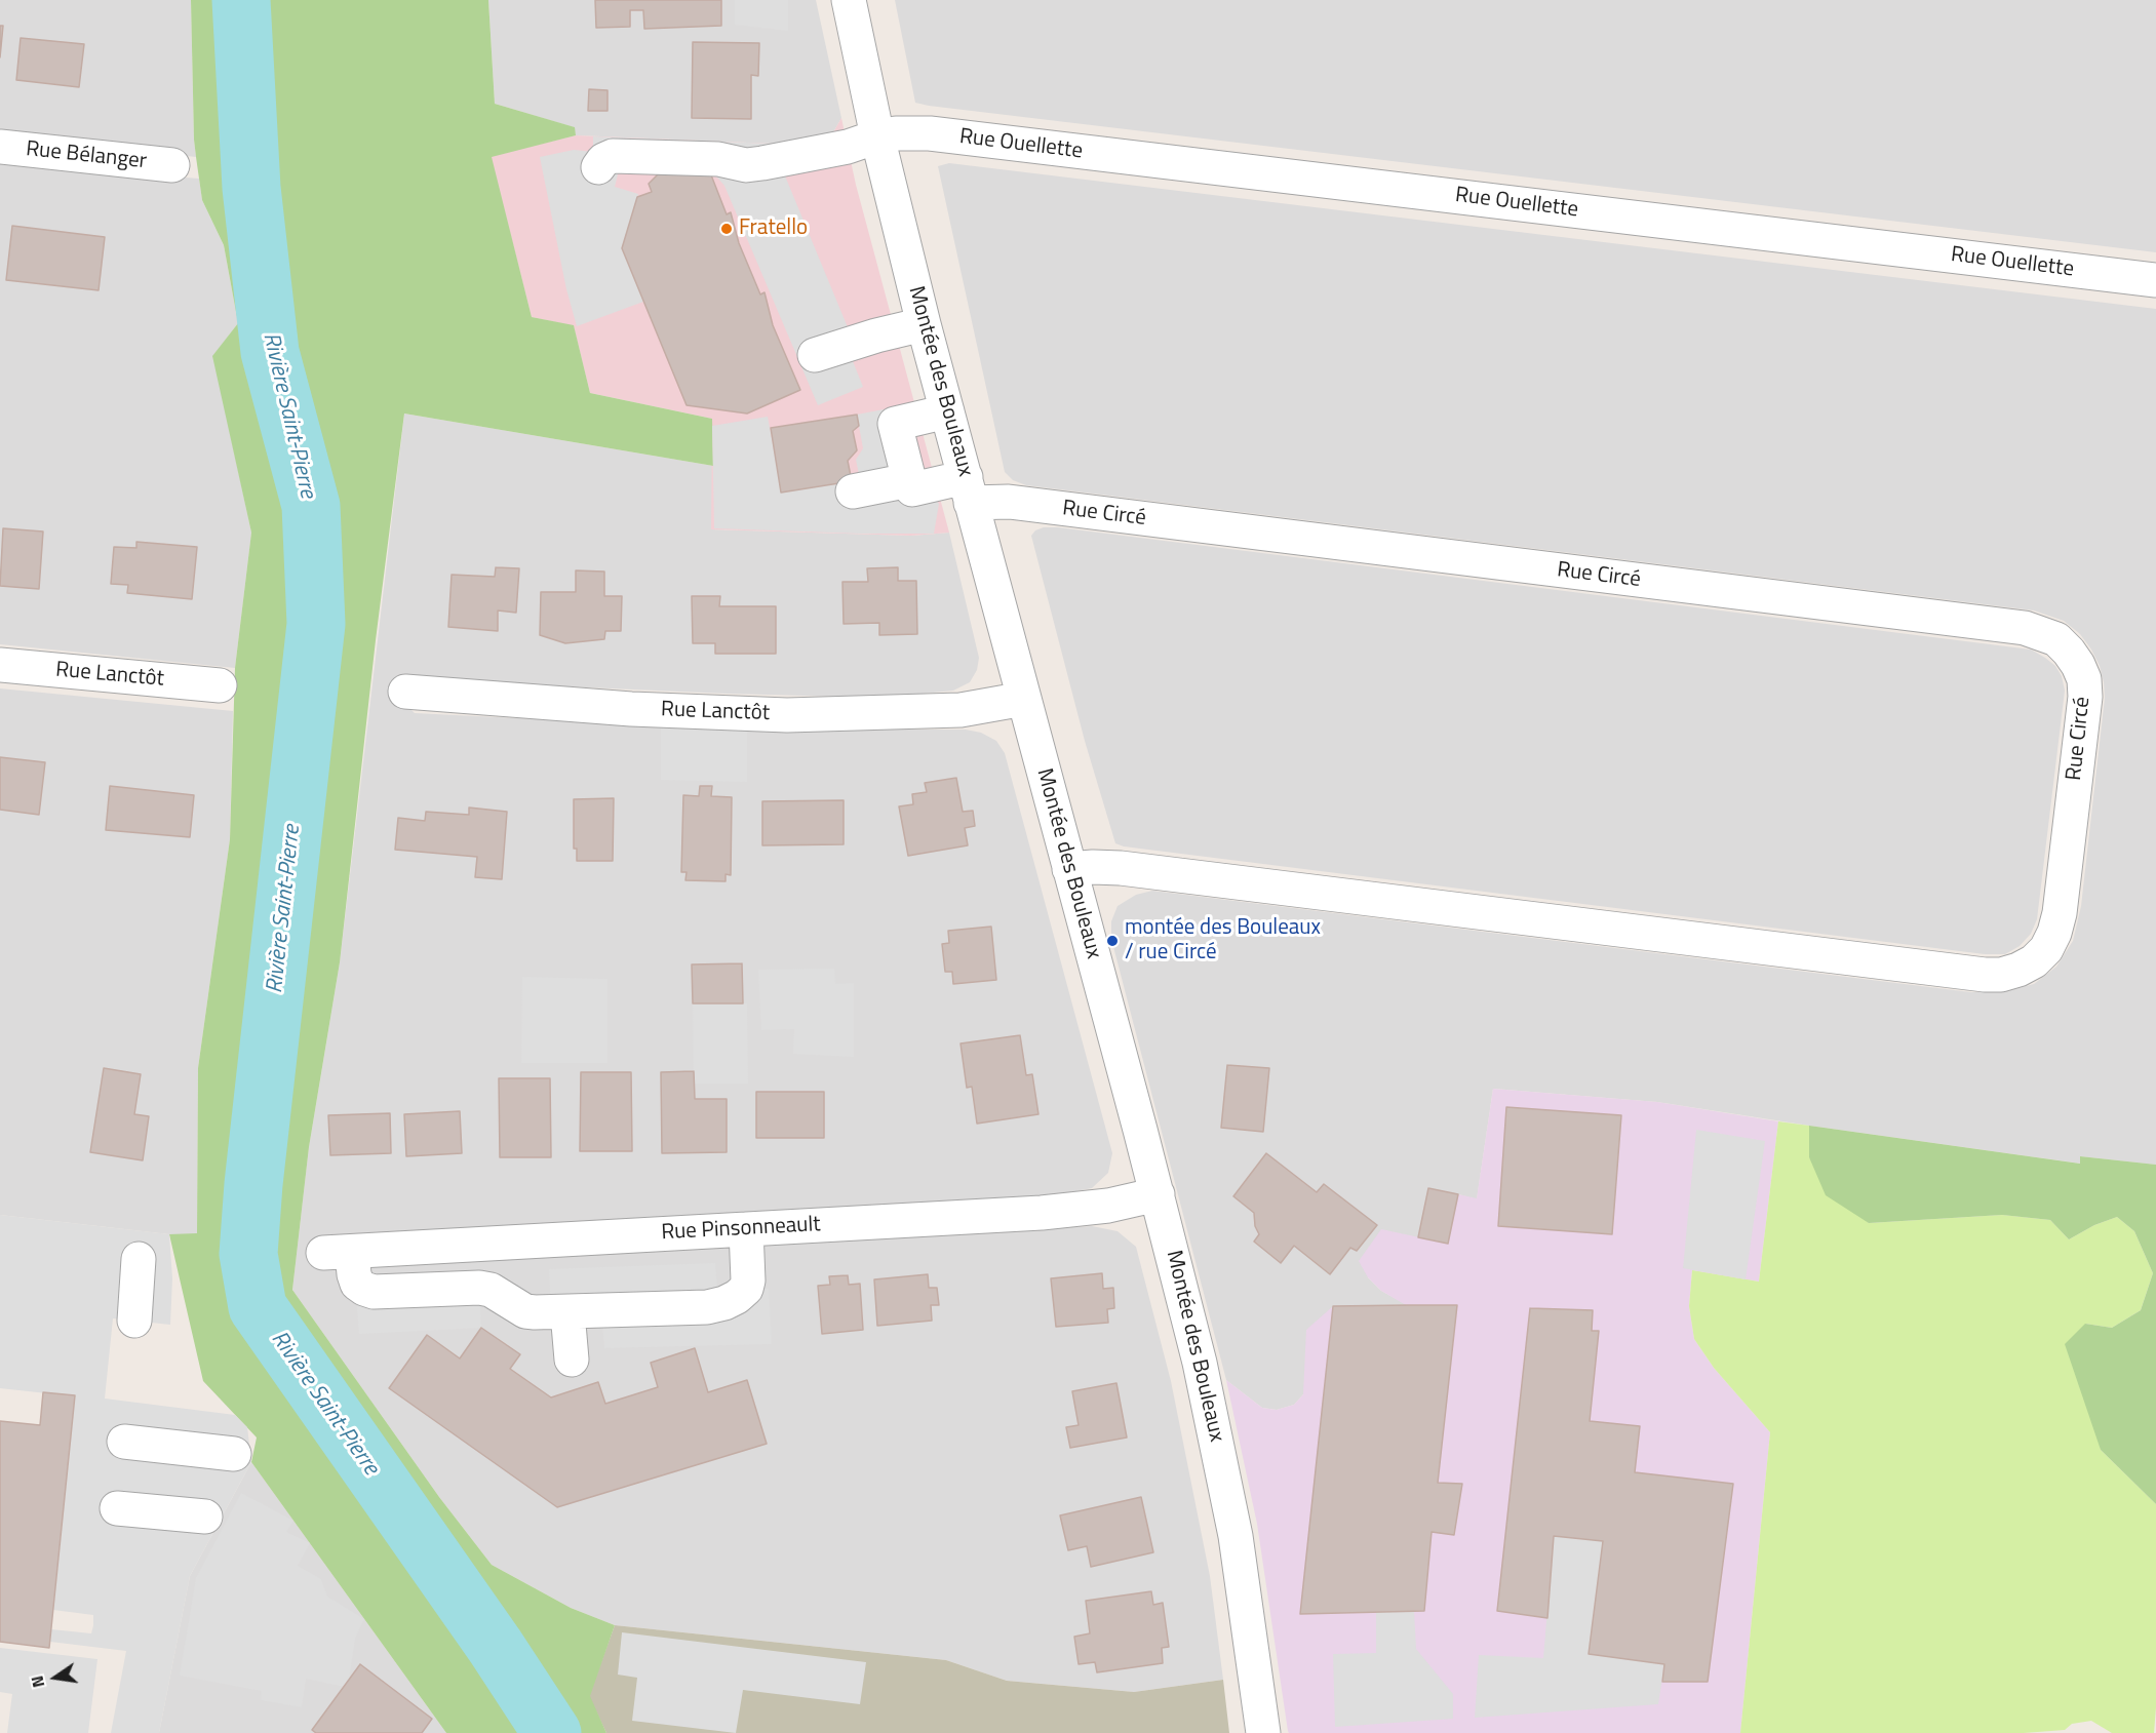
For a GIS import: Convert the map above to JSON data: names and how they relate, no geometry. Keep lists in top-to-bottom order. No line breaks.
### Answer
{"streets":{"street":["Rue Ouellette","Rue Bélanger","Montée des Bouleaux","Rue Circé","Rue Lanctôt","Rue Pinsonneault"]},"crossings":[["Rue Ouellette","Montée des Bouleaux"],["Montée des Bouleaux","Rue Circé"],["Montée des Bouleaux","Rue Lanctôt"],["Montée des Bouleaux","Rue Pinsonneault"]],"water":["Rivière Saint-Pierre"],"places":["Fratello","montée des Bouleaux / rue Circé"],"north":"left"}
